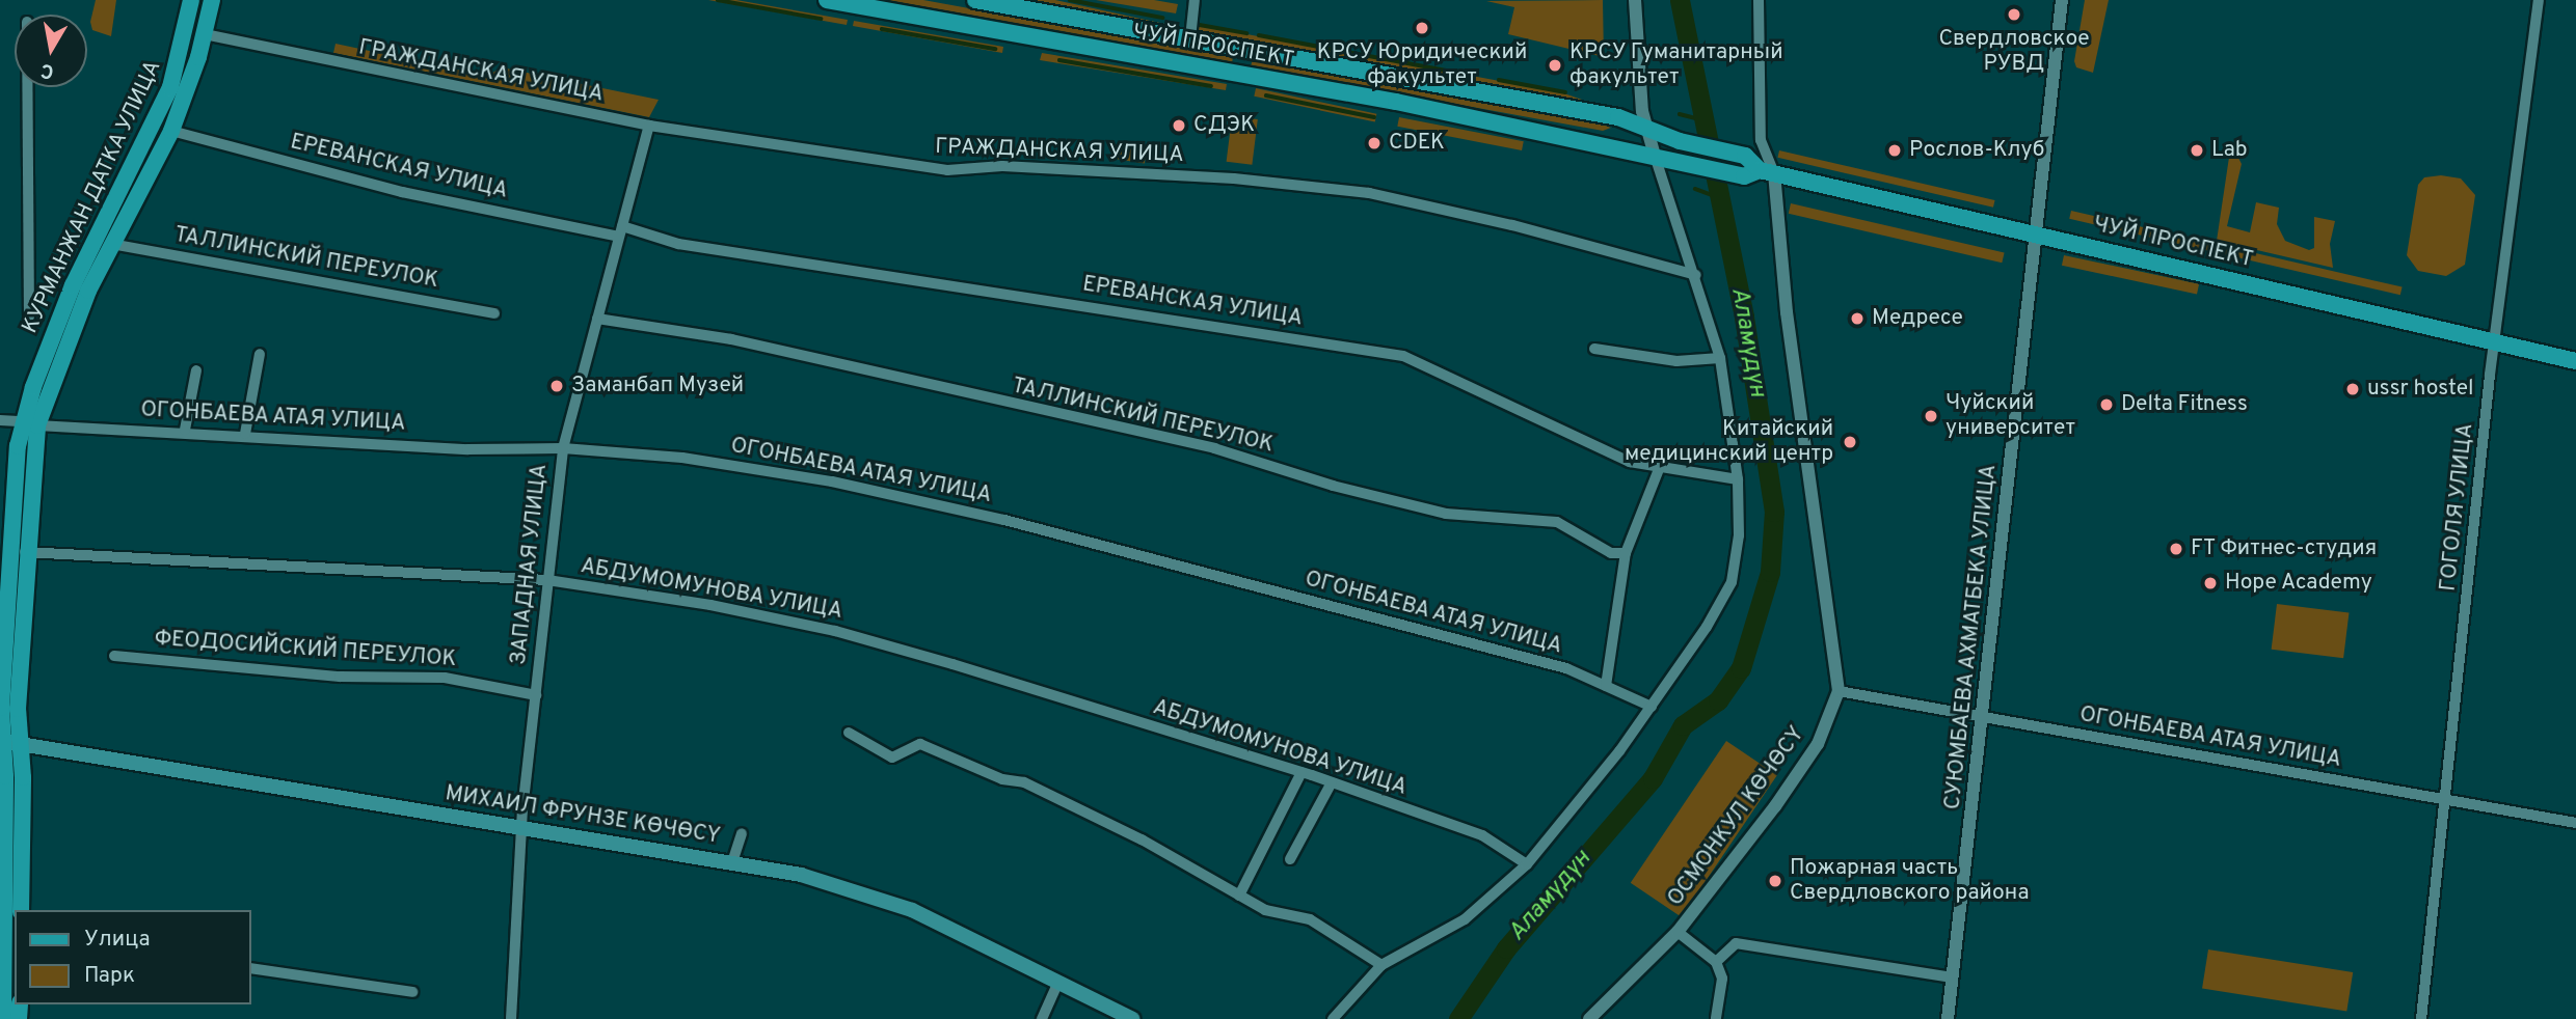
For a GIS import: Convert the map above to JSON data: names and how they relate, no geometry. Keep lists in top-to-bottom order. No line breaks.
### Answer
{"streets":{"main road":["ЧУЙ ПРОСПЕКТ","КУРМАНЖАН ДАТКА УЛИЦА","МИХАИЛ ФРУНЗЕ КӨЧӨСҮ"],"street":["ГРАЖДАНСКАЯ УЛИЦА","ЕРЕВАНСКАЯ УЛИЦА","ТАЛЛИНСКИЙ ПЕРЕУЛОК","ОГОНБАЕВА АТАЯ УЛИЦА","ГОГОЛЯ УЛИЦА","ЗАПАДНАЯ УЛИЦА","АБДУМОМУНОВА УЛИЦА","СУЮМБАЕВА АХМАТБЕКА УЛИЦА","ФЕОДОСИЙСКИЙ ПЕРЕУЛОК","ОСМОНКУЛ КӨЧӨСҮ"]},"crossings":[["ЧУЙ ПРОСПЕКТ","ГОГОЛЯ УЛИЦА"],["ЧУЙ ПРОСПЕКТ","СУЮМБАЕВА АХМАТБЕКА УЛИЦА"],["ЧУЙ ПРОСПЕКТ","ОСМОНКУЛ КӨЧӨСҮ"],["ГРАЖДАНСКАЯ УЛИЦА","КУРМАНЖАН ДАТКА УЛИЦА"],["ГРАЖДАНСКАЯ УЛИЦА","ЗАПАДНАЯ УЛИЦА"],["ЕРЕВАНСКАЯ УЛИЦА","КУРМАНЖАН ДАТКА УЛИЦА"],["ЕРЕВАНСКАЯ УЛИЦА","ЗАПАДНАЯ УЛИЦА"],["КУРМАНЖАН ДАТКА УЛИЦА","ТАЛЛИНСКИЙ ПЕРЕУЛОК"],["КУРМАНЖАН ДАТКА УЛИЦА","ОГОНБАЕВА АТАЯ УЛИЦА"],["КУРМАНЖАН ДАТКА УЛИЦА","АБДУМОМУНОВА УЛИЦА"],["КУРМАНЖАН ДАТКА УЛИЦА","МИХАИЛ ФРУНЗЕ КӨЧӨСҮ"],["ТАЛЛИНСКИЙ ПЕРЕУЛОК","ЗАПАДНАЯ УЛИЦА"],["ОГОНБАЕВА АТАЯ УЛИЦА","ГОГОЛЯ УЛИЦА"],["ОГОНБАЕВА АТАЯ УЛИЦА","ЗАПАДНАЯ УЛИЦА"],["ОГОНБАЕВА АТАЯ УЛИЦА","СУЮМБАЕВА АХМАТБЕКА УЛИЦА"],["ОГОНБАЕВА АТАЯ УЛИЦА","ОСМОНКУЛ КӨЧӨСҮ"],["ЗАПАДНАЯ УЛИЦА","АБДУМОМУНОВА УЛИЦА"],["ЗАПАДНАЯ УЛИЦА","ФЕОДОСИЙСКИЙ ПЕРЕУЛОК"],["ЗАПАДНАЯ УЛИЦА","МИХАИЛ ФРУНЗЕ КӨЧӨСҮ"]],"water":["Аламүдүн"],"places":["Свердловское РУВД","КРСУ Юридический факультет","КРСУ Гуманитарный факультет","СДЭК","CDEK","Рослов-Клуб","Lab","Медресе","Заманбап Музей","ussr hostel","Delta Fitness","Чуйский университет","Китайский медицинский центр","FT Фитнес-студия","Hope Academy","Пожарная часть Свердловского района"],"legend":["Улица","Парк"],"north":"bottom"}
